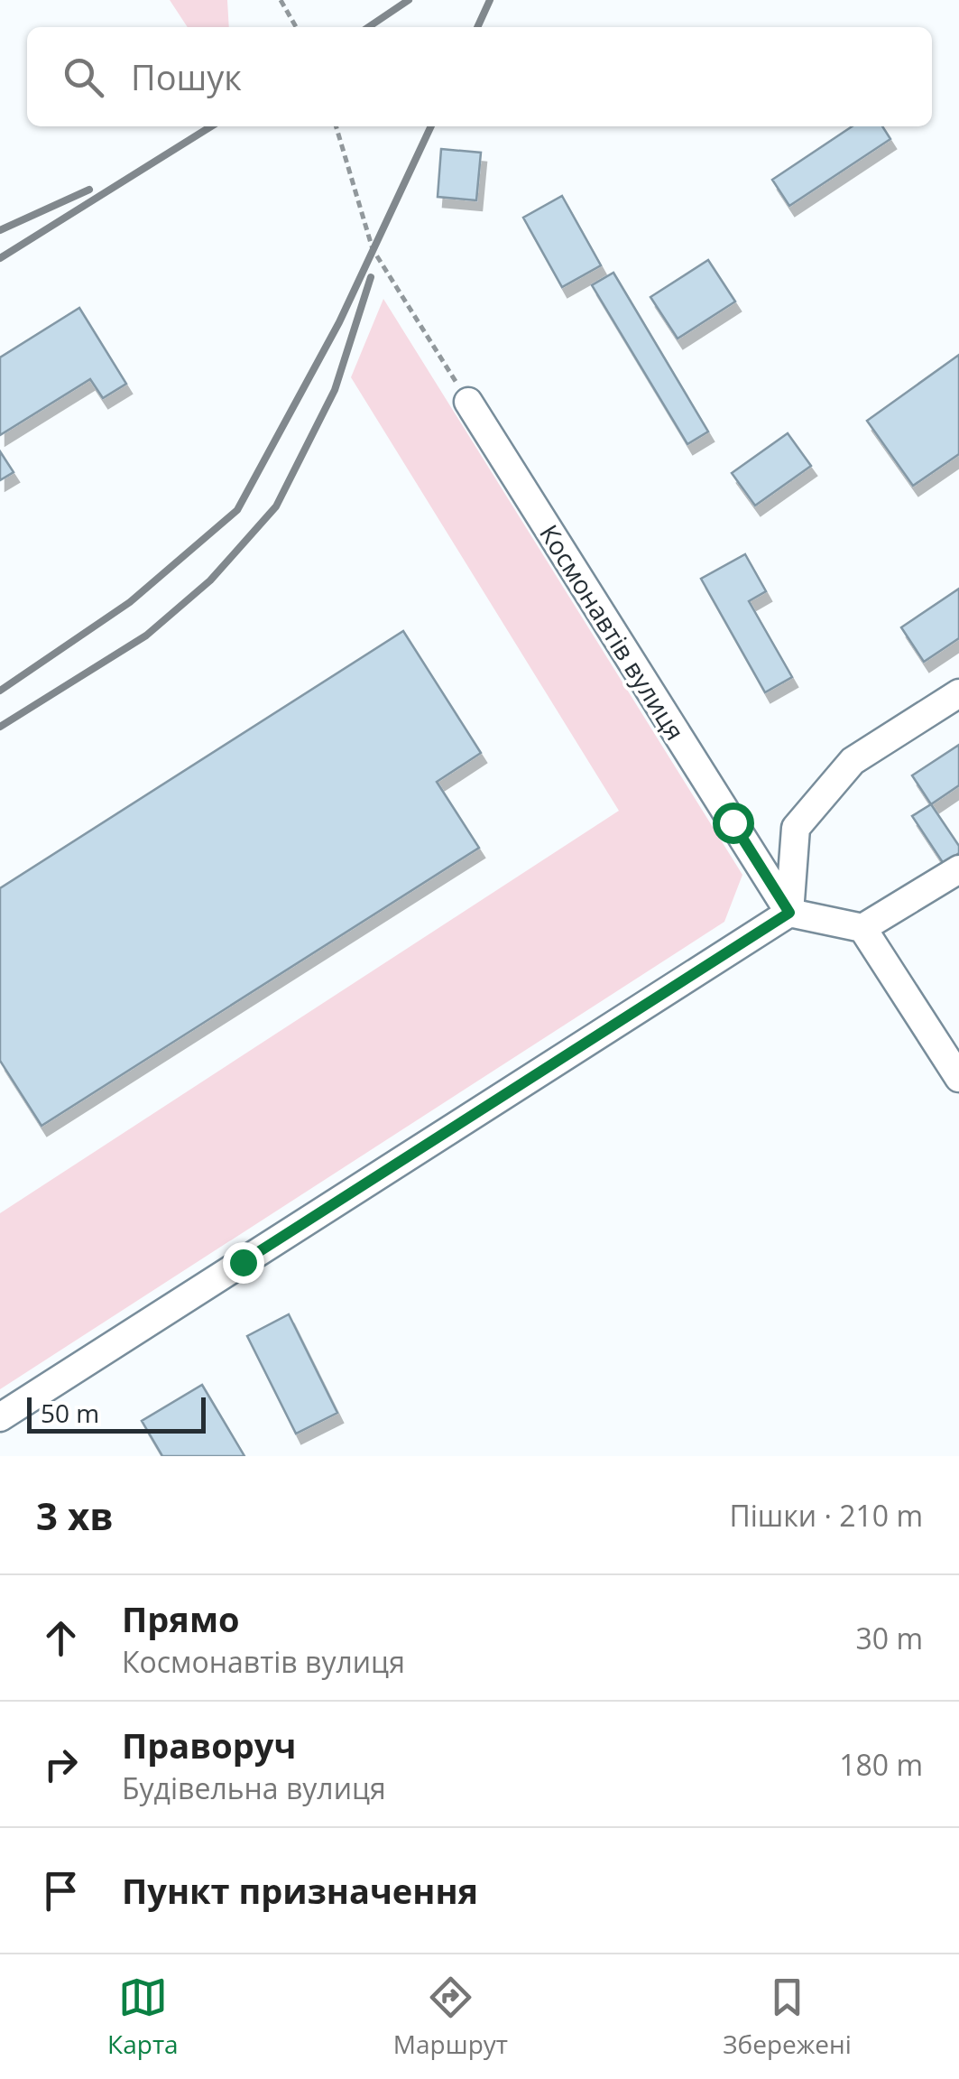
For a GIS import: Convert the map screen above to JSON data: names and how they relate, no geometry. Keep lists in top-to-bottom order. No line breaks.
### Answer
{"streets":{"street":["Космонавтів вулиця"]},"scale_bar":"50 m","page":{"search":"Пошук","scale":"50 m","heading":["3 хв","Пішки · 210 m"],"list":[["Прямо","Космонавтів вулиця","30 m"],["Праворуч","Будівельна вулиця","180 m"],"Пункт призначення"],"nav":["Карта","Маршрут","Збережені"]}}
